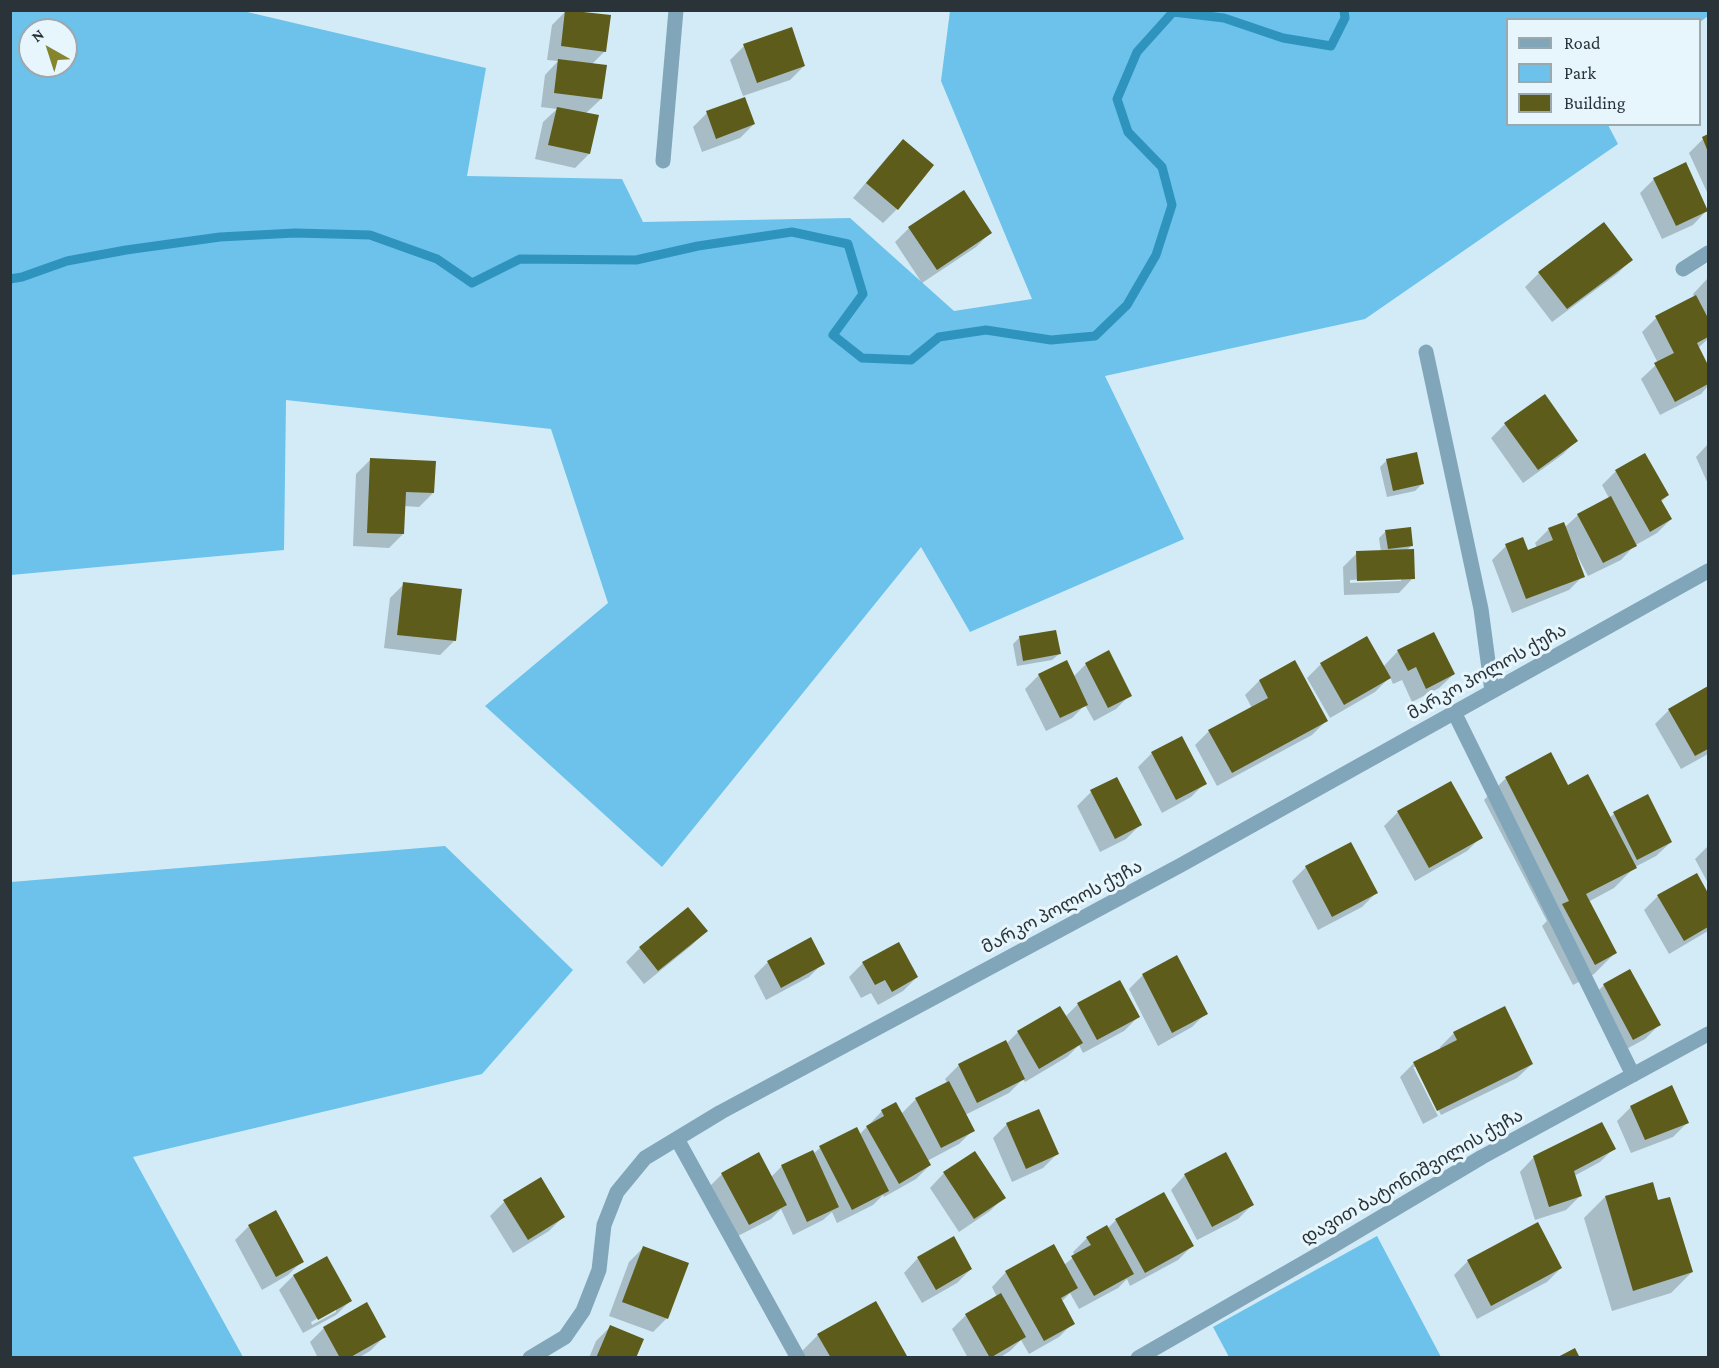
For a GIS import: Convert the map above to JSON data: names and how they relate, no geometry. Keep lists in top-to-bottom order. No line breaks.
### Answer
{"streets":{"street":["მარკო პოლოს ქუჩა","დავით ბატონიშვილის ქუჩა"]},"legend":["Road","Park","Building"],"north":"top left"}
